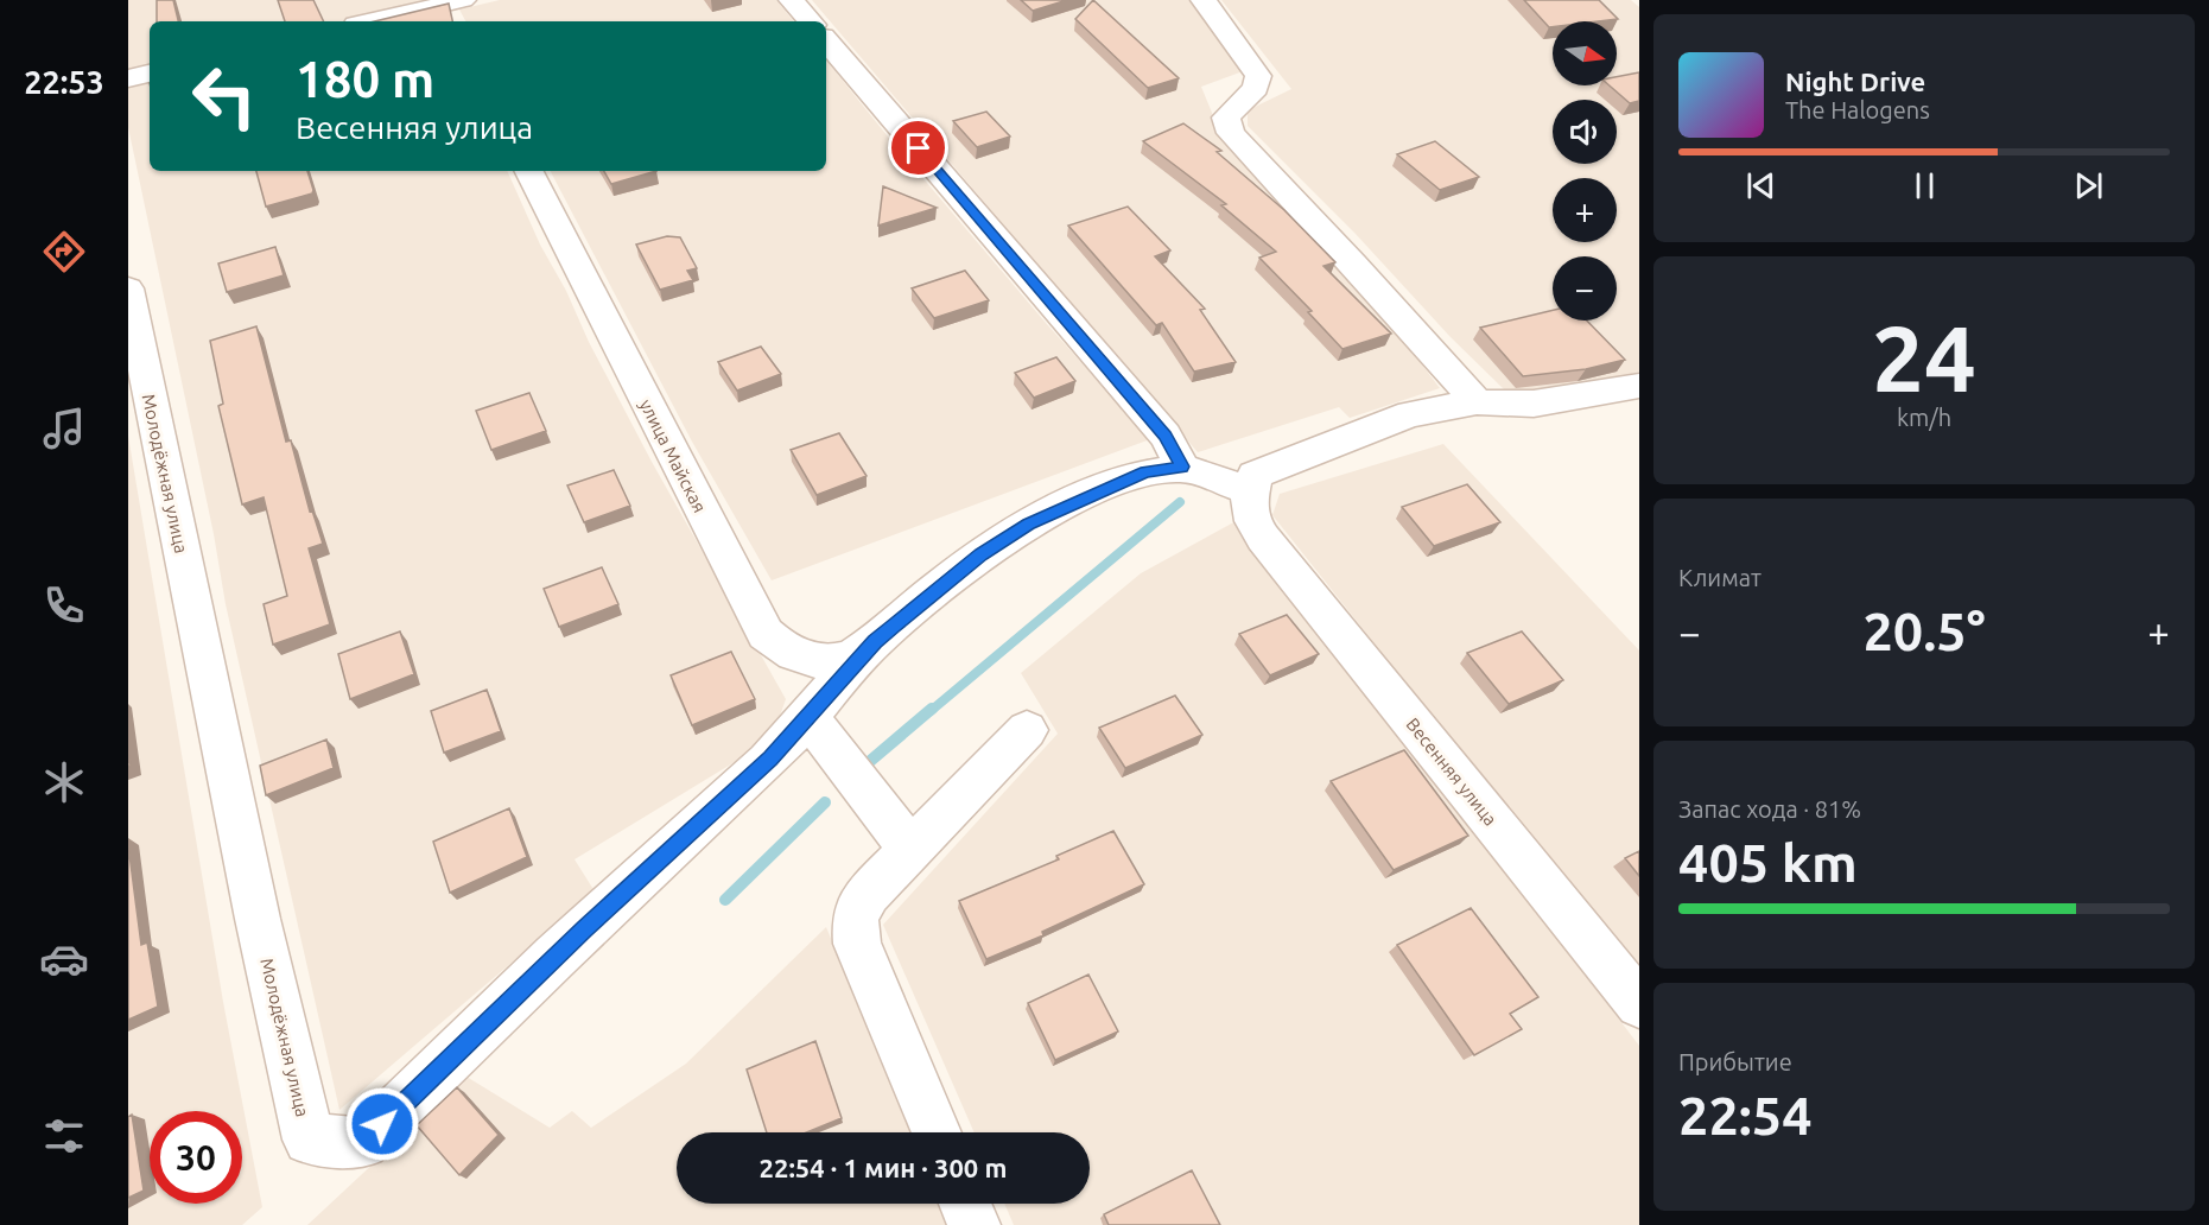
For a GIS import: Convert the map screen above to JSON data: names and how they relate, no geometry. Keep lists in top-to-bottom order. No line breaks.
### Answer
{"streets":{"street":["улица Майская","Молодёжная улица","Весенняя улица"]},"crossings":[["улица Майская","Молодёжная улица"]],"north":"right","page":{"tabs":"22:53","map_buttons":["+","−"],"turn":["180 m","Весенняя улица"],"song":["Night Drive","The Halogens"],"tile":[["24","km/h"],"Климат",["Запас хода · 81%","405 km"],["Прибытие","22:54"]],"heat":["−","20.5°","+"],"limit":"30","trip":"22:54 · 1 мин · 300 m"}}
